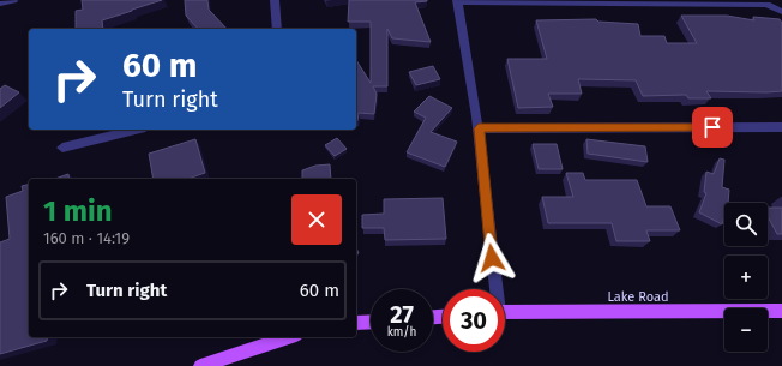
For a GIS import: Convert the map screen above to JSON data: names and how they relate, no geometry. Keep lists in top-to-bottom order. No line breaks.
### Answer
{"streets":{"main road":["Lake Road"]},"page":{"turn":["60 m","Turn right"],"heading":["1 min","160 m · 14:19"],"map_buttons":["+","−"],"list":[{"name":"Turn right","value":"60 m"}],"speed":"27 km/h","limit":"30"}}
